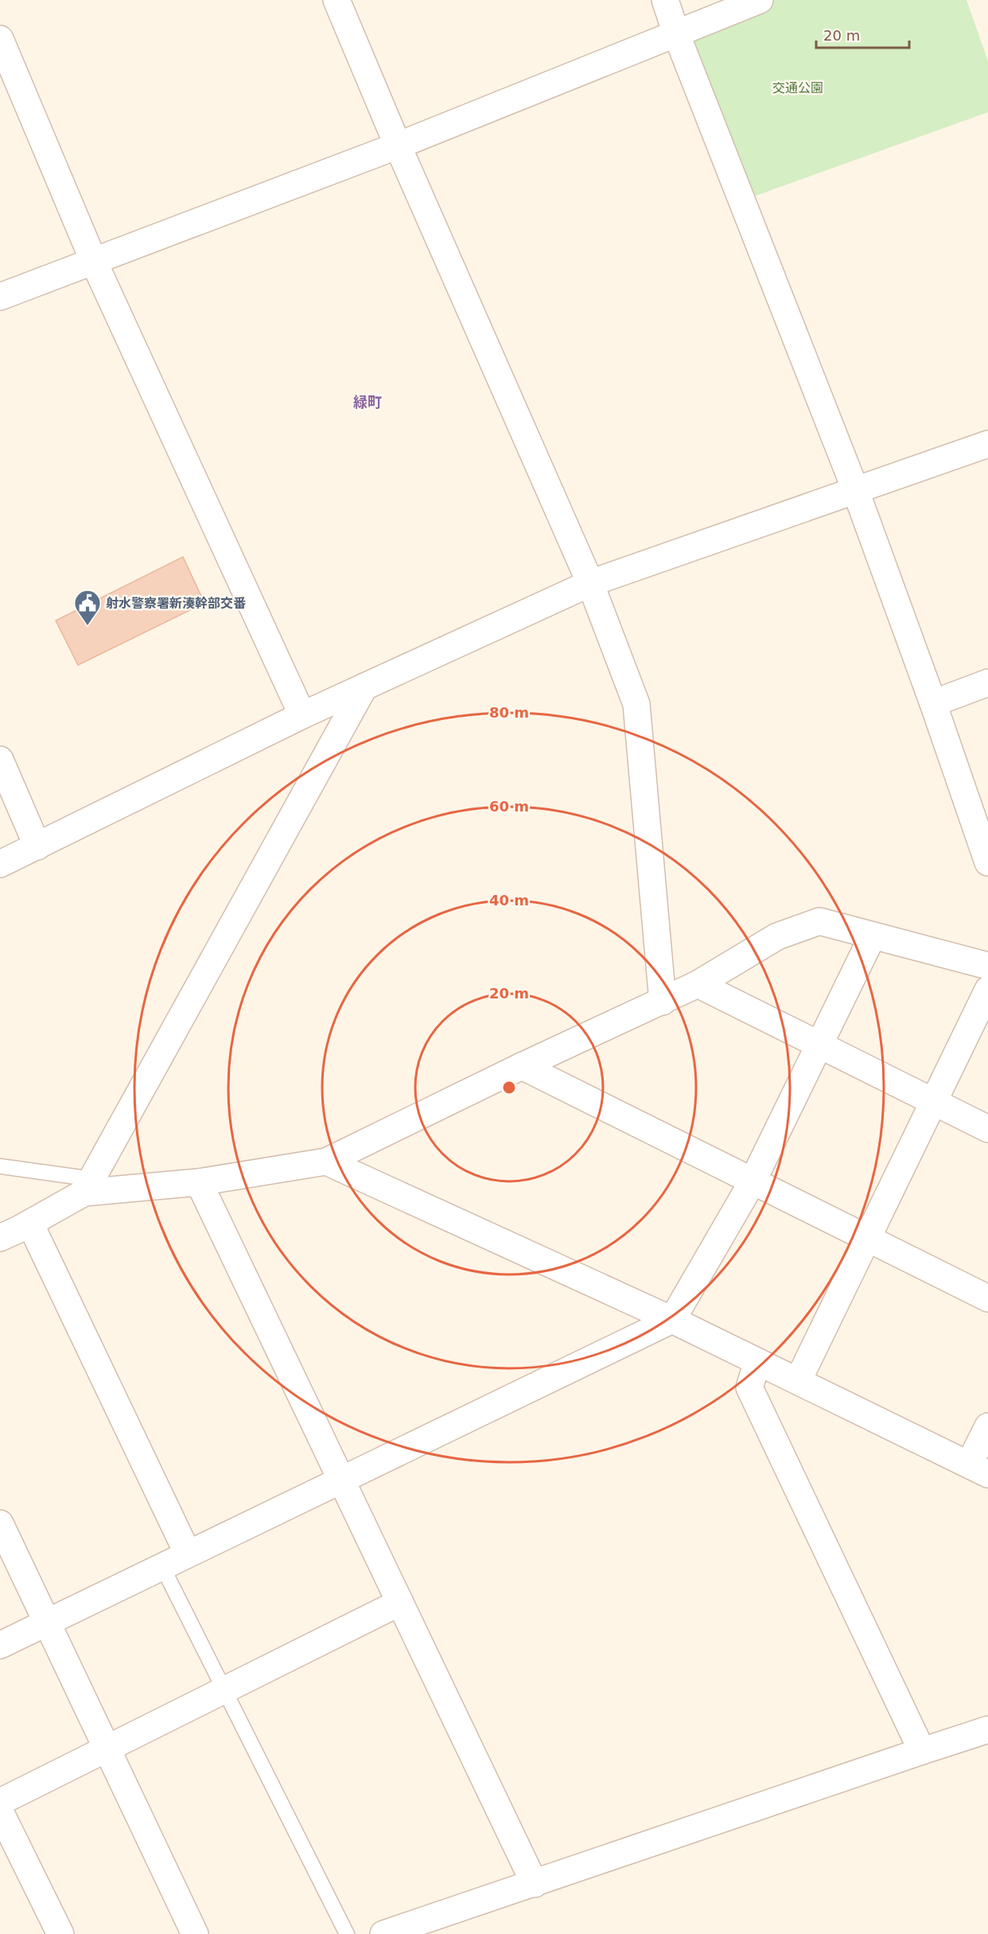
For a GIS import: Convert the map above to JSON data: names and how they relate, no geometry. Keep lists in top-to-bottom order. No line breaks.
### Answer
{"districts":["緑町"],"parks":["交通公園"],"places":{"public building":["射水警察署新湊幹部交番"]},"scale_bar":"20 m","rings":["80 m","60 m","40 m","20 m"]}
